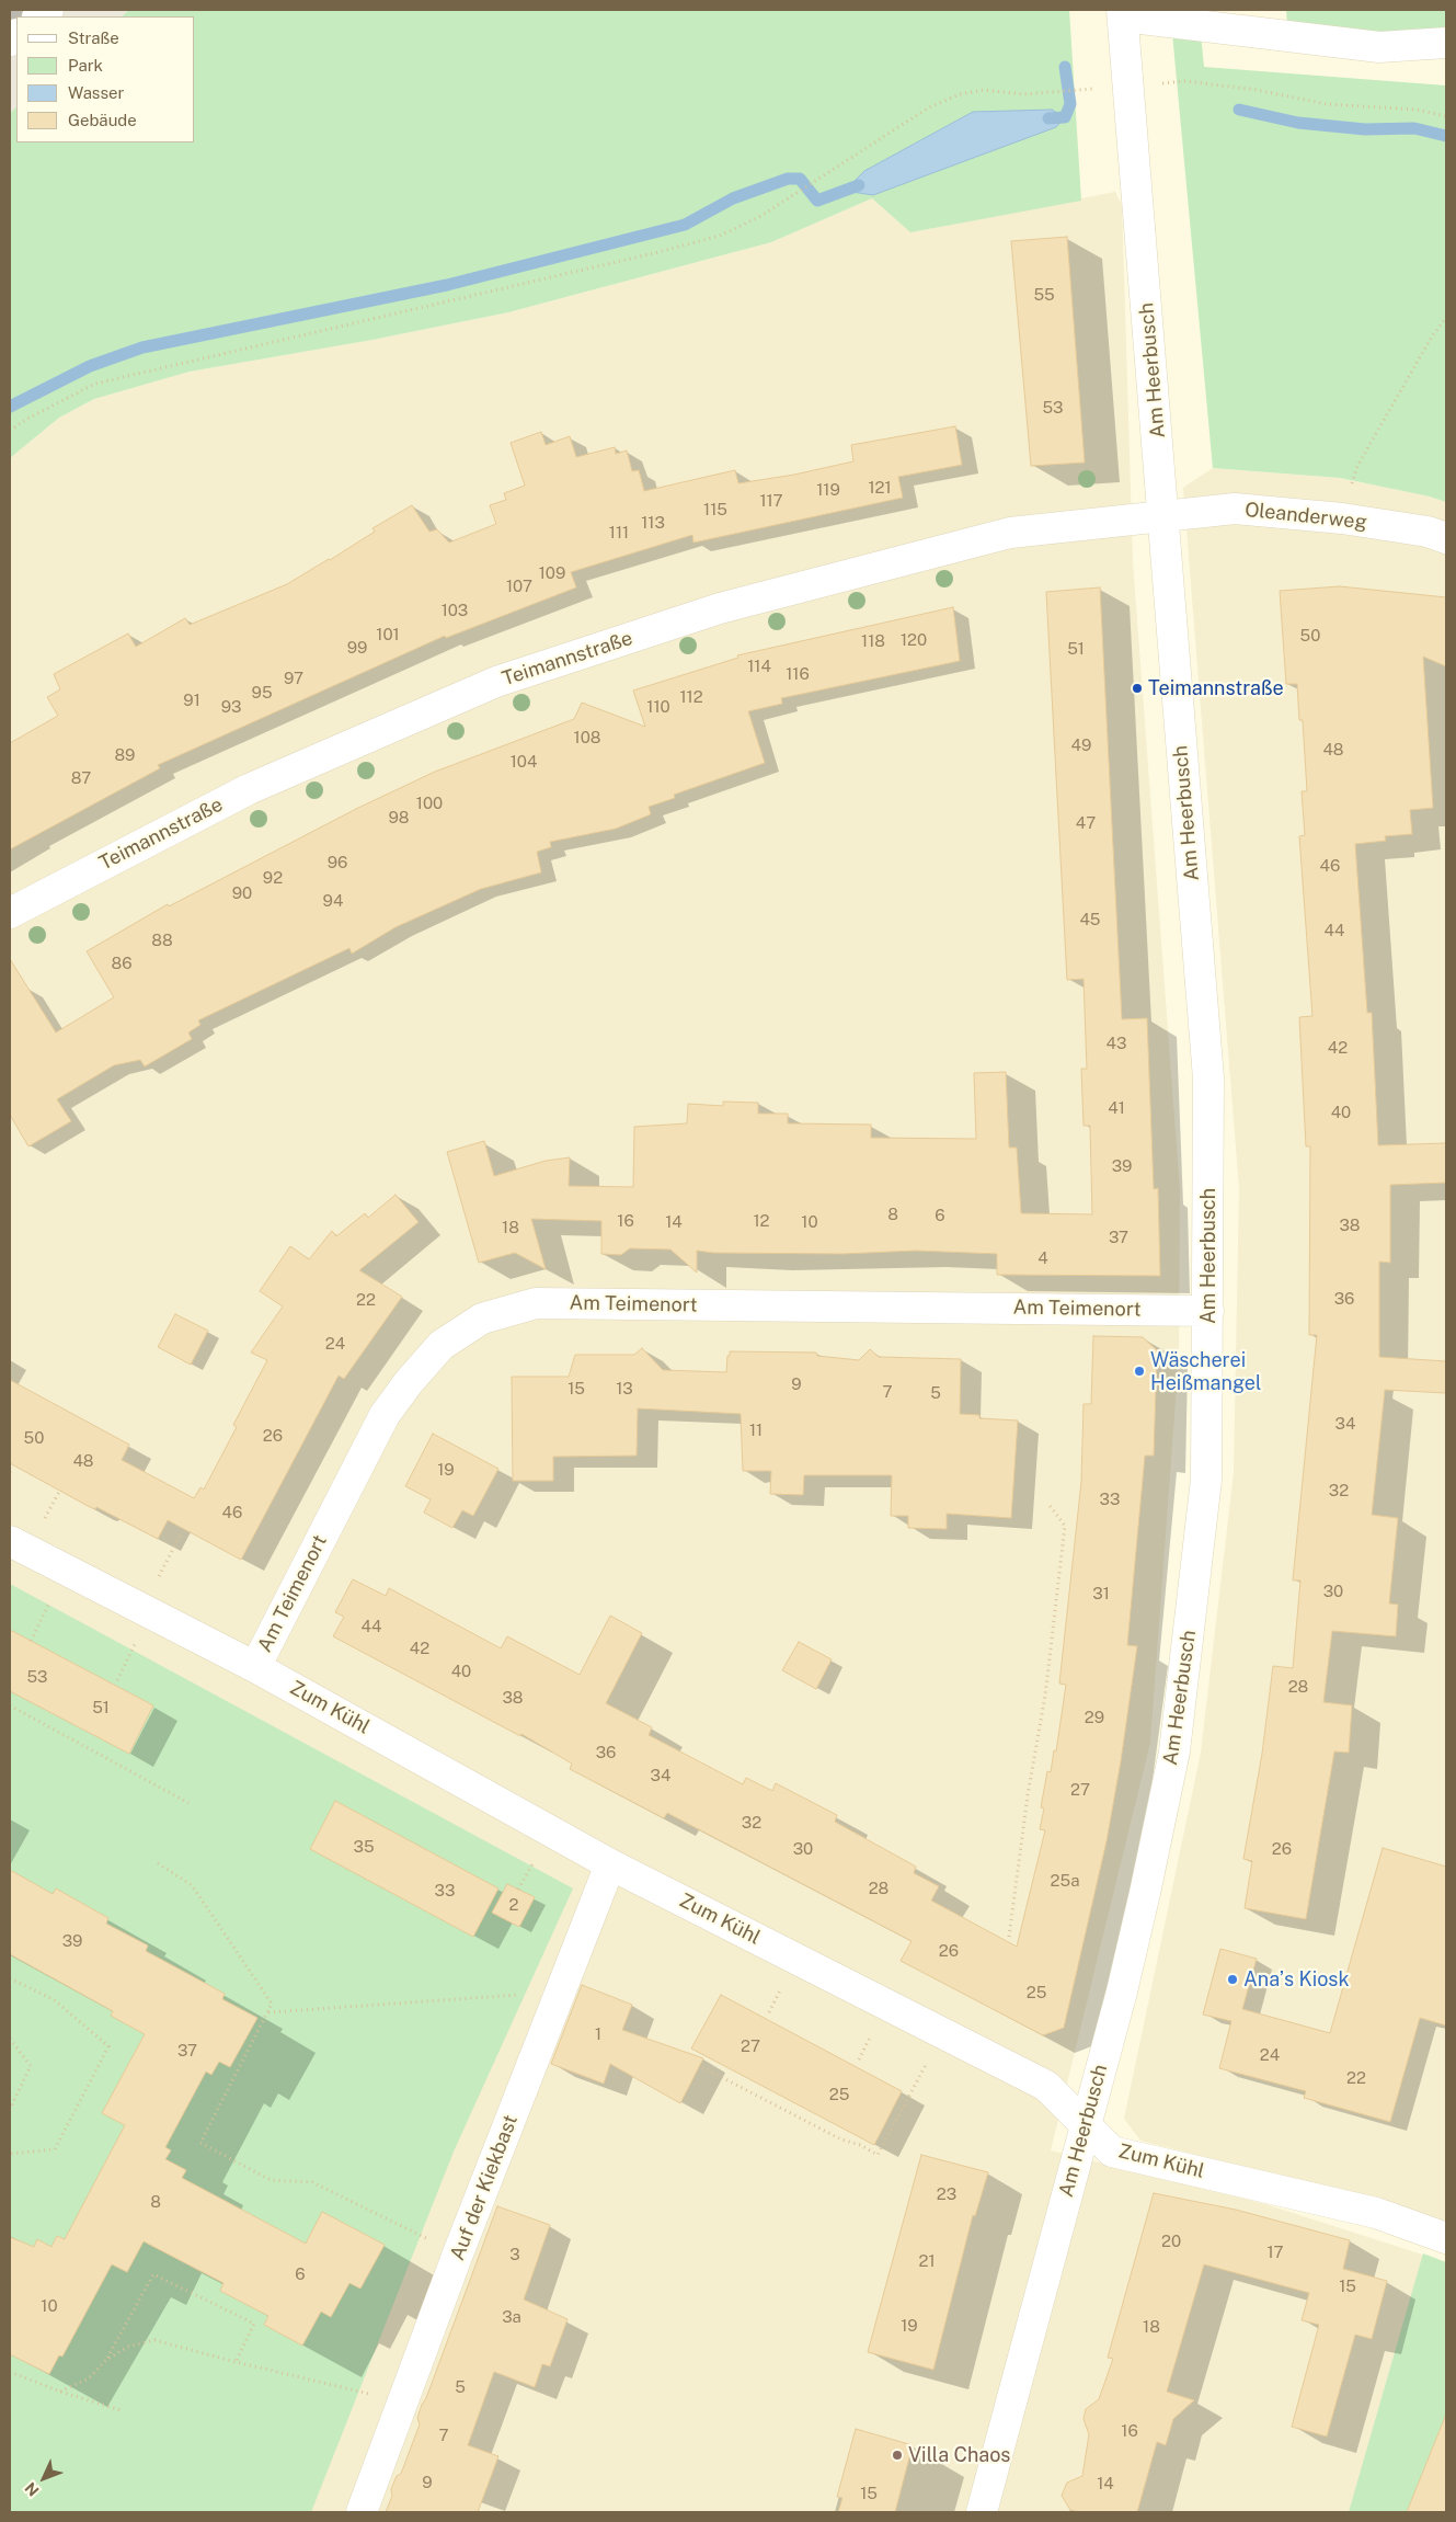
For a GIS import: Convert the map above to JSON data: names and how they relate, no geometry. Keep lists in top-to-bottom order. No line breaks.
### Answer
{"streets":{"street":["Am Heerbusch","Oleanderweg","Teimannstraße","Am Teimenort","Zum Kühl","Auf der Kiekbast"]},"crossings":[["Am Heerbusch","Oleanderweg"],["Am Heerbusch","Teimannstraße"],["Am Heerbusch","Am Teimenort"],["Am Heerbusch","Zum Kühl"],["Oleanderweg","Teimannstraße"],["Am Teimenort","Zum Kühl"],["Zum Kühl","Auf der Kiekbast"]],"places":["Teimannstraße","Wäscherei Heißmangel","Anaʼs Kiosk","Villa Chaos"],"house_numbers":["55","53","121","119","117","115","113","111","109","107","103","101","50","120","118","99","51","114","116","97","95","112","91","93","110","108","49","48","89","104","87","100","98","47","96","46","92","90","94","45","44","88","86","43","42","41","40","39","8","6","16","12","14","10","38","18","37","4","36","22","24","9","15","13","7","5","34","11","26","50","48","19","32","33","46","30","31","44","42","40","53","28","38","51","29","36","34","27","32","35","30","26","25a","28","33","2","39","26","25","1","27","37","24","22","25","23","8","20","17","3","21","6","15","10","3a","19","18","5","16","7","9","14","15"],"legend":["Straße","Park","Wasser","Gebäude"],"north":"bottom left"}
